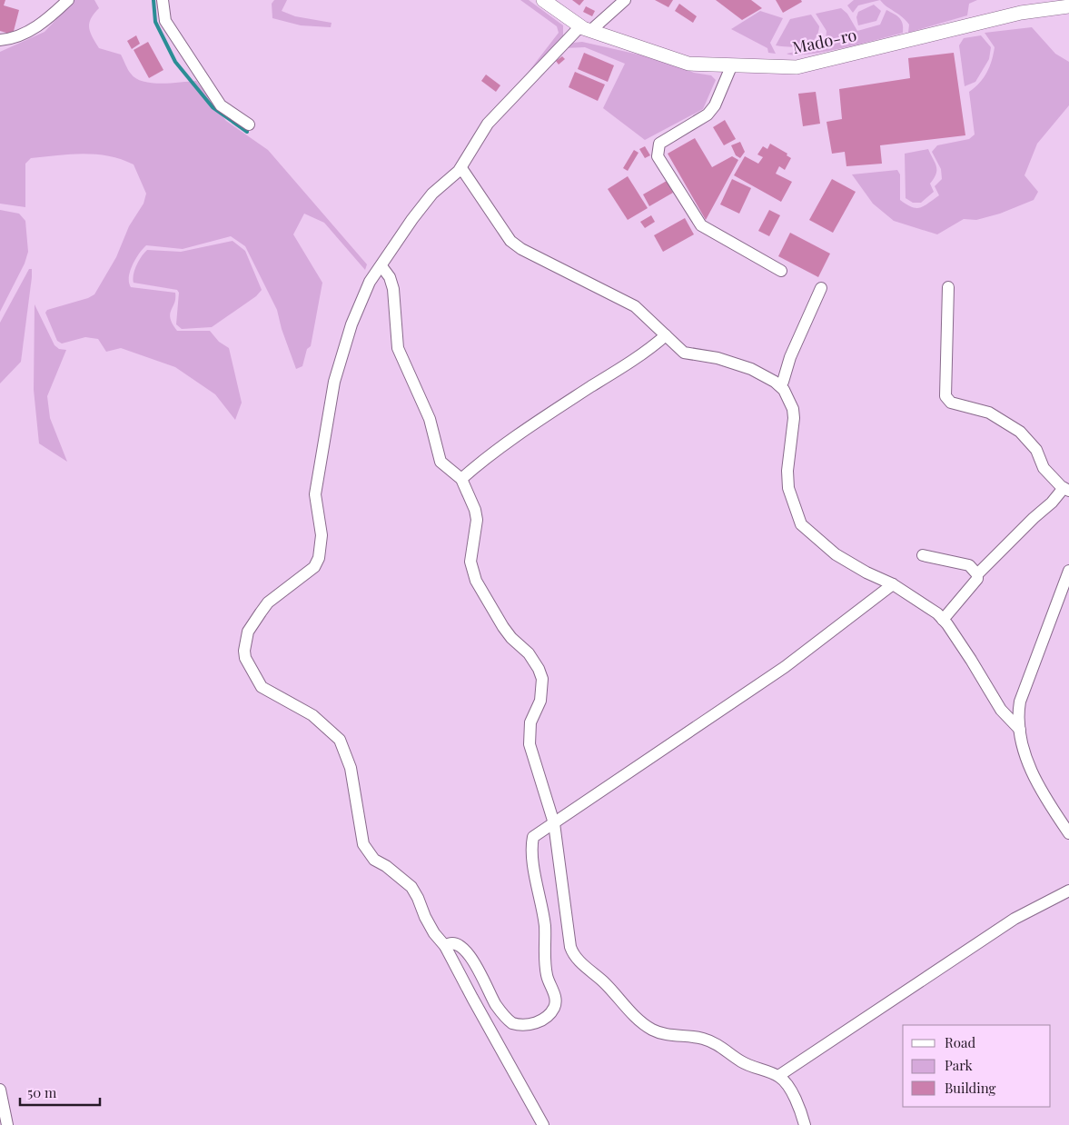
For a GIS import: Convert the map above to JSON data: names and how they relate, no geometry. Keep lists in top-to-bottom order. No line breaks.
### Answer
{"streets":{"main road":["Mado-ro"]},"legend":["Road","Park","Building"],"scale_bar":"50 m"}
